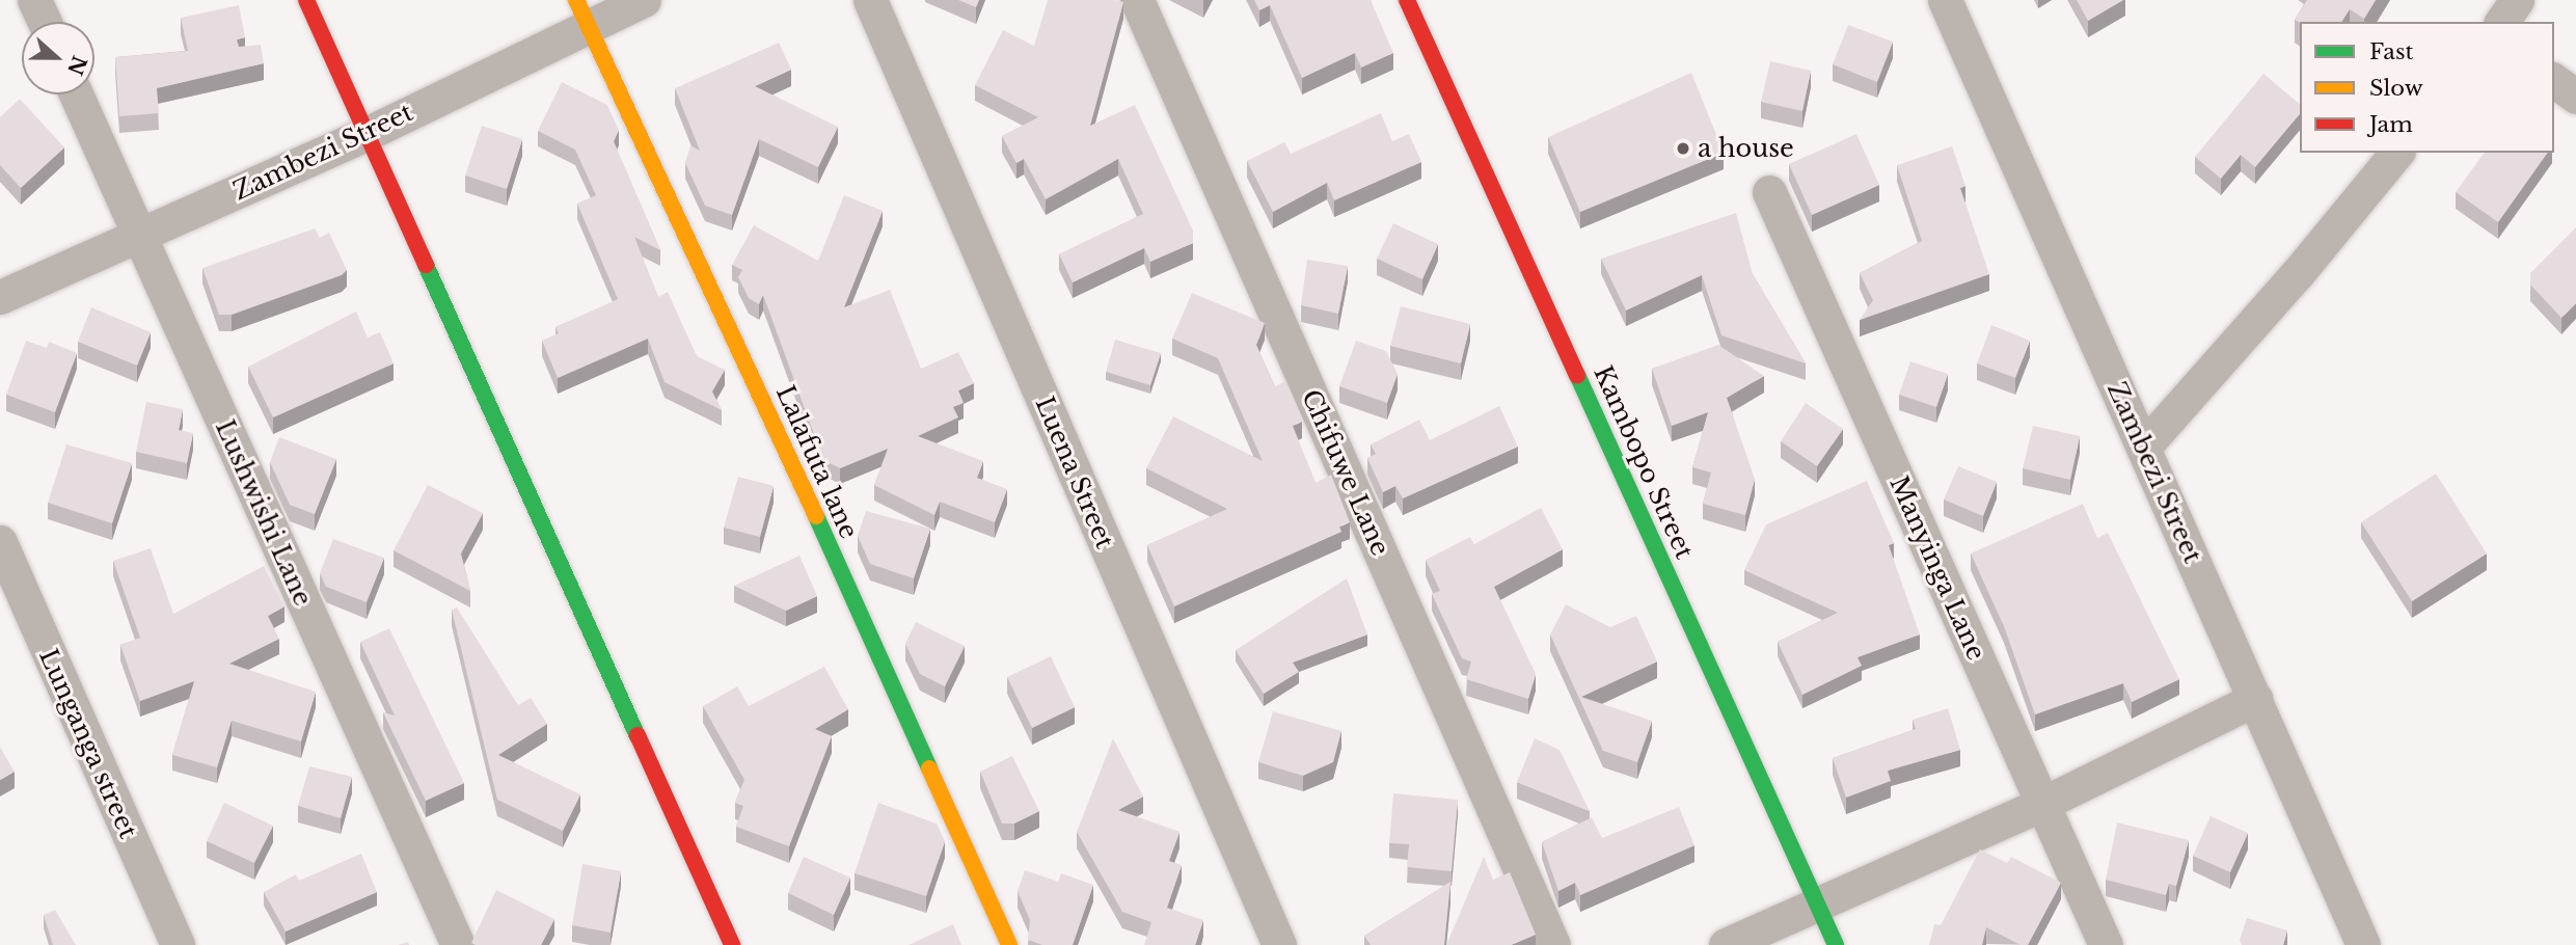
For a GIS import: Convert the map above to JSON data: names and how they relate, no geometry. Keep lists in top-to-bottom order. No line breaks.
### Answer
{"streets":{"street":["Zambezi Street","Lalafuta lane","Kambopo Street","Luena Street","Chifuwe Lane","Lushwishi Lane","Manyinga Lane","Lunganga street"]},"crossings":[["Zambezi Street","Lalafuta lane"],["Zambezi Street","Lushwishi Lane"]],"places":["a house"],"legend":["Fast","Slow","Jam"],"north":"right"}
